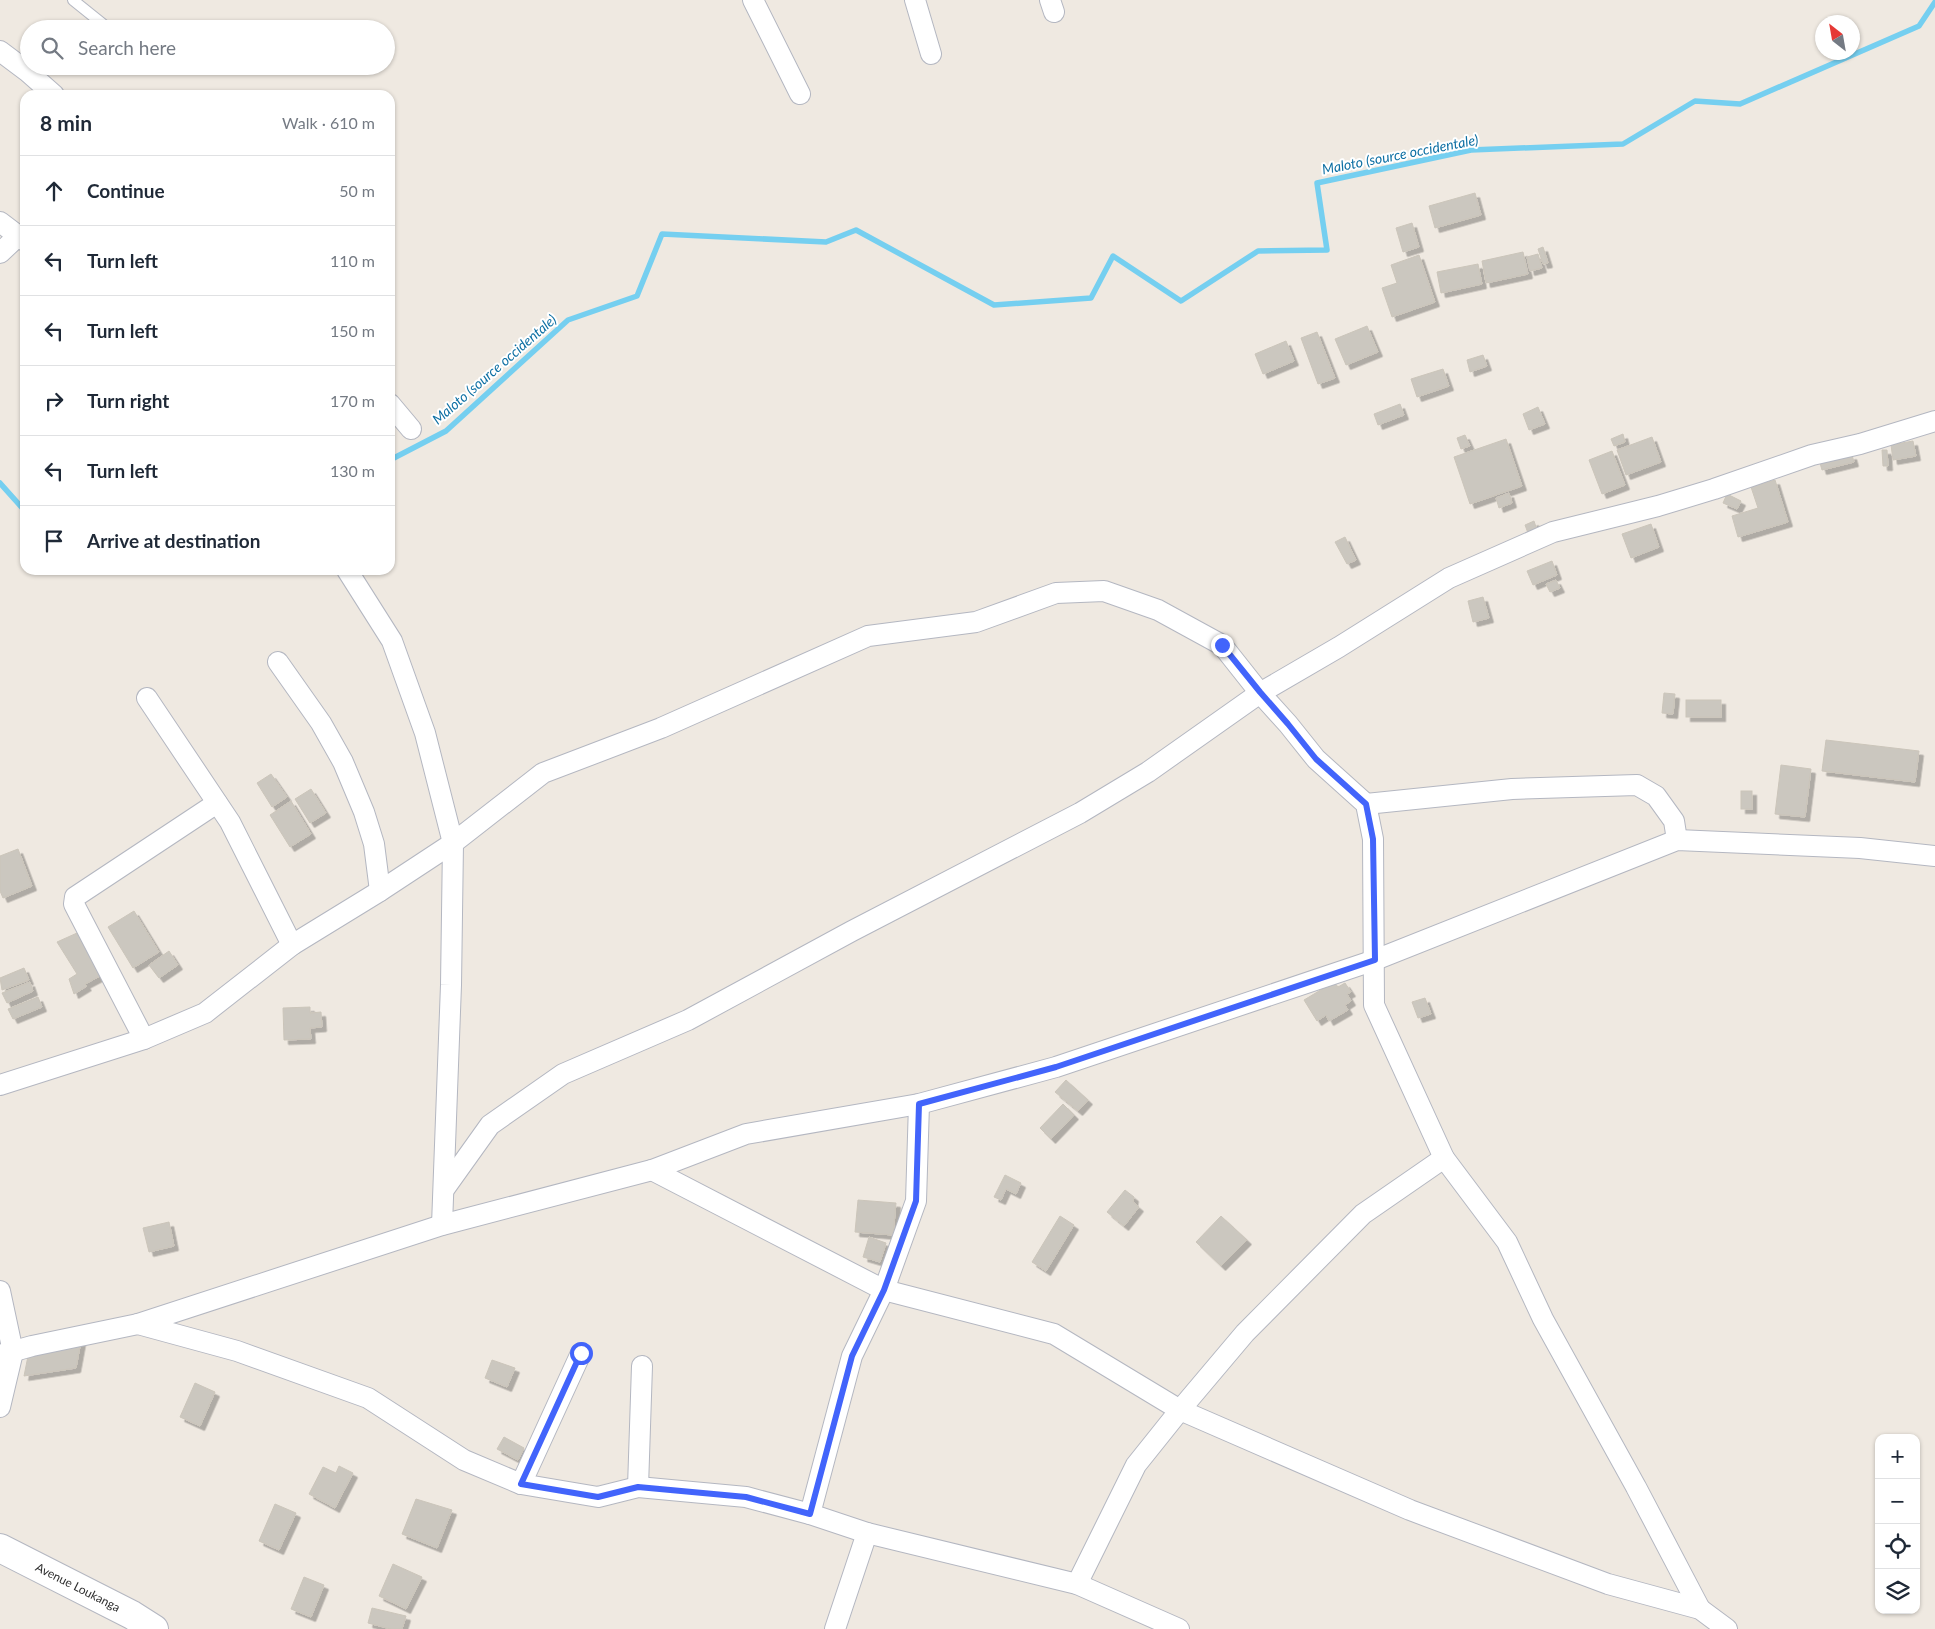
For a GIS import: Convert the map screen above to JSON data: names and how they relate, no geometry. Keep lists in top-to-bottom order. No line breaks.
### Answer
{"streets":{"main road":["Avenue Loukanga"]},"water":["Maloto (source occidentale)"],"north":"top left","page":{"search":"Search here","heading":["8 min","Walk · 610 m"],"list":[["Continue","50 m"],["Turn left","110 m"],["Turn left","150 m"],["Turn right","170 m"],["Turn left","130 m"],"Arrive at destination"],"map_buttons":["+","−"]}}
